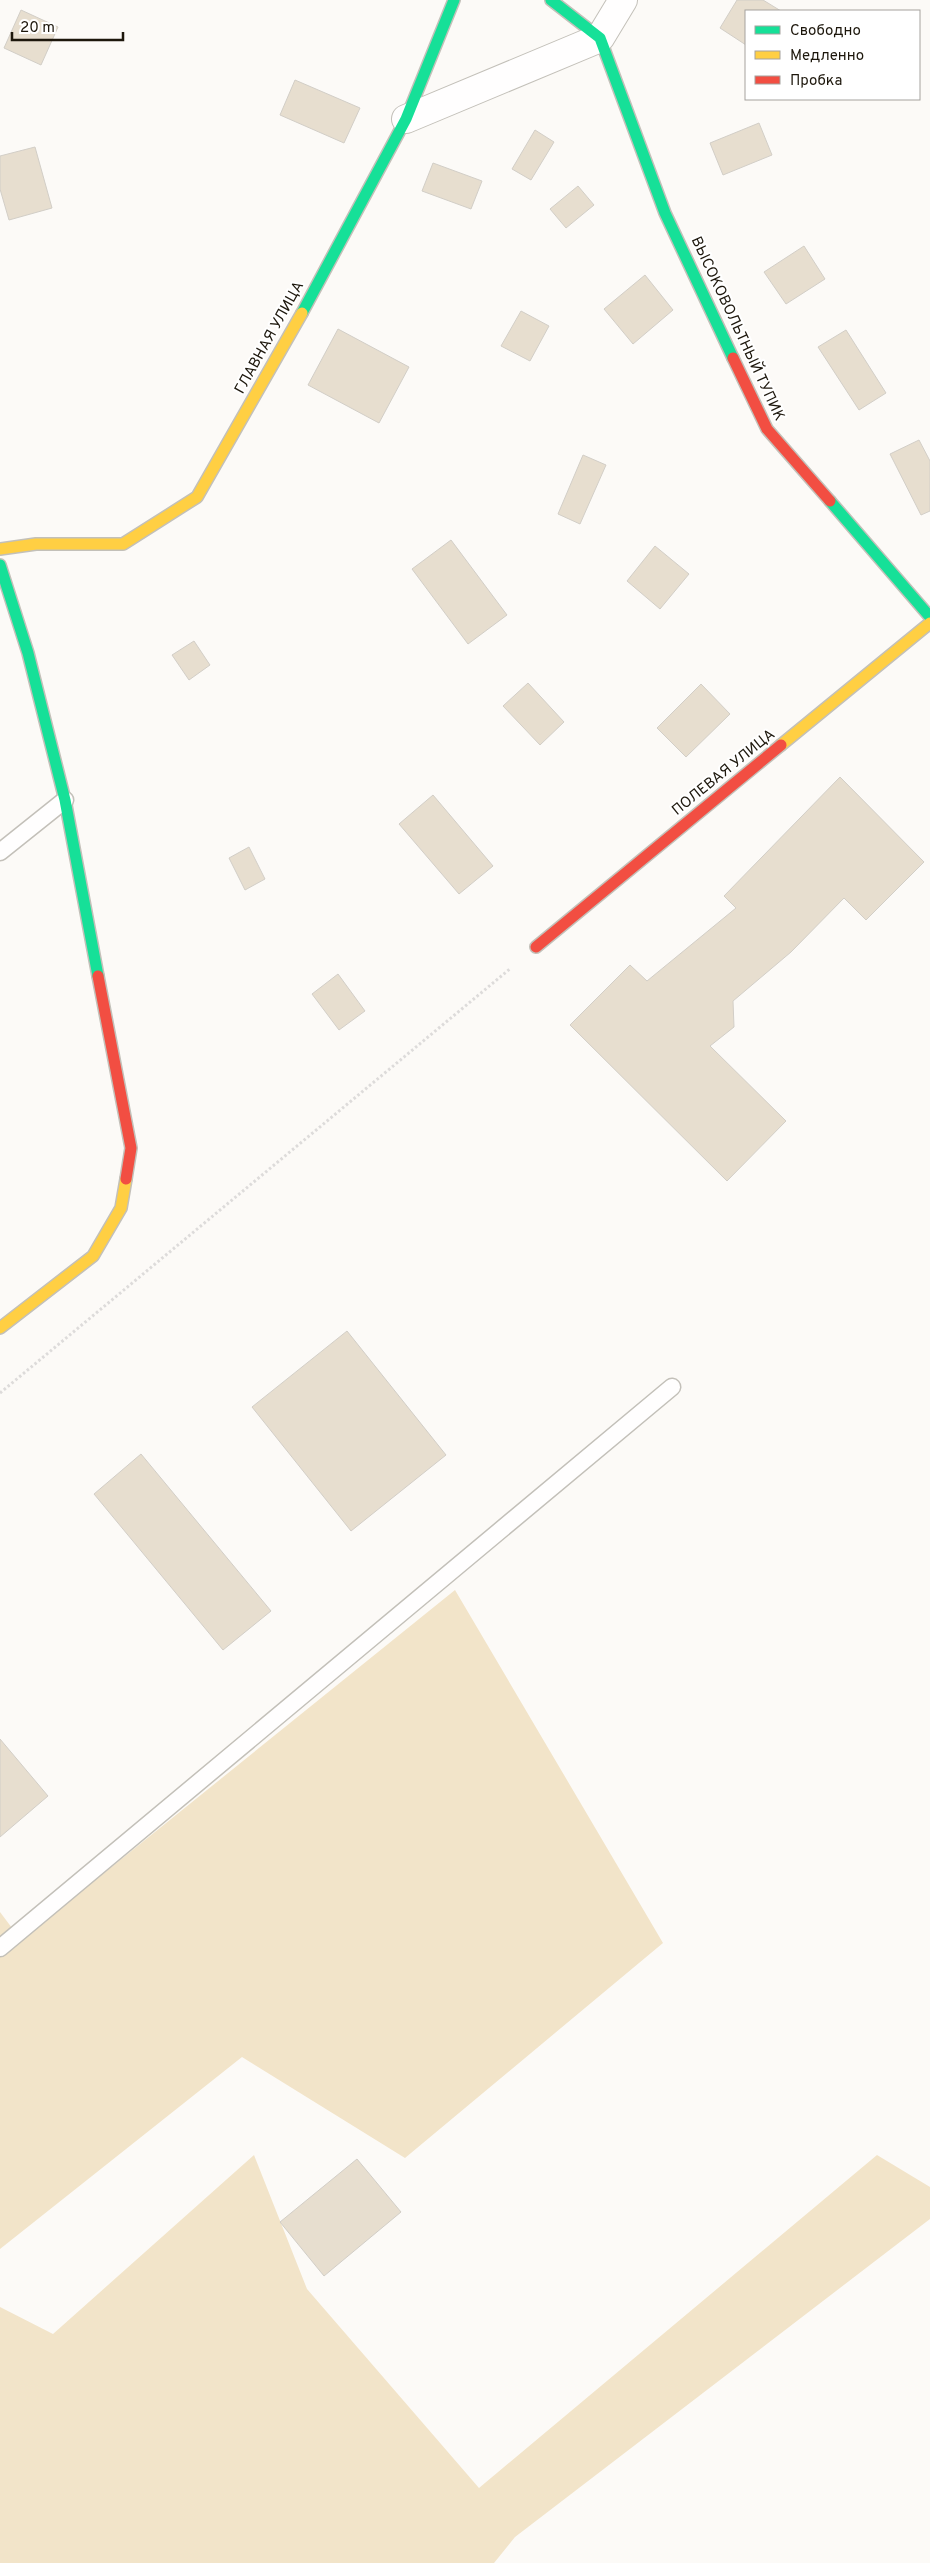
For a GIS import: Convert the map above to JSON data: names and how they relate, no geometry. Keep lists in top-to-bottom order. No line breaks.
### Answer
{"streets":{"street":["ВЫСОКОВОЛЬТНЫЙ ТУПИК","ГЛАВНАЯ УЛИЦА","ПОЛЕВАЯ УЛИЦА"]},"legend":["Свободно","Медленно","Пробка"],"scale_bar":"20 m"}
